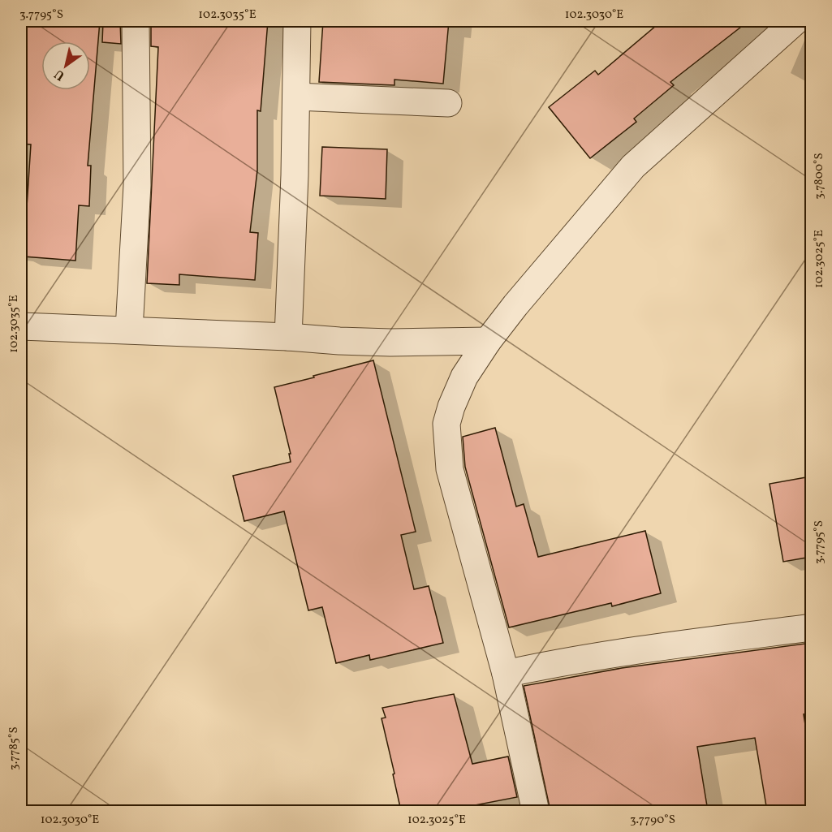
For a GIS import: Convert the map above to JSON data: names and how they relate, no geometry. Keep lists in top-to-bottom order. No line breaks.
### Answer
{"north":"bottom left","coordinates":["3.7795°S","102.3035°E","102.3030°E","3.7800°S","102.3025°E","3.7785°S","3.7790°S"]}
